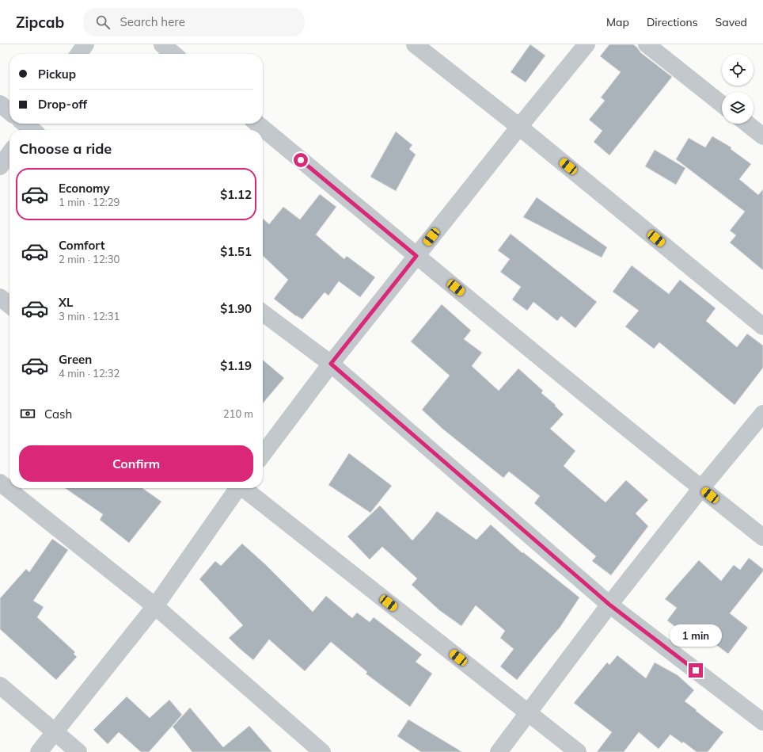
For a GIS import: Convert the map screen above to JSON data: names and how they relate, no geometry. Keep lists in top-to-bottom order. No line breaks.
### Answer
{"page":{"header":"Zipcab","search":"Search here","nav":["Map","Directions","Saved"],"banner":["Pickup","Drop-off"],"heading":"Choose a ride","list":[{"name":"Economy","note":"1 min · 12:29","value":"$1.12"},{"name":"Comfort","note":"2 min · 12:30","value":"$1.51"},{"name":"XL","note":"3 min · 12:31","value":"$1.90"},{"name":"Green","note":"4 min · 12:32","value":"$1.19"}],"pay":["Cash","210 m"],"buttons":"Confirm","bubble":"1 min"}}
